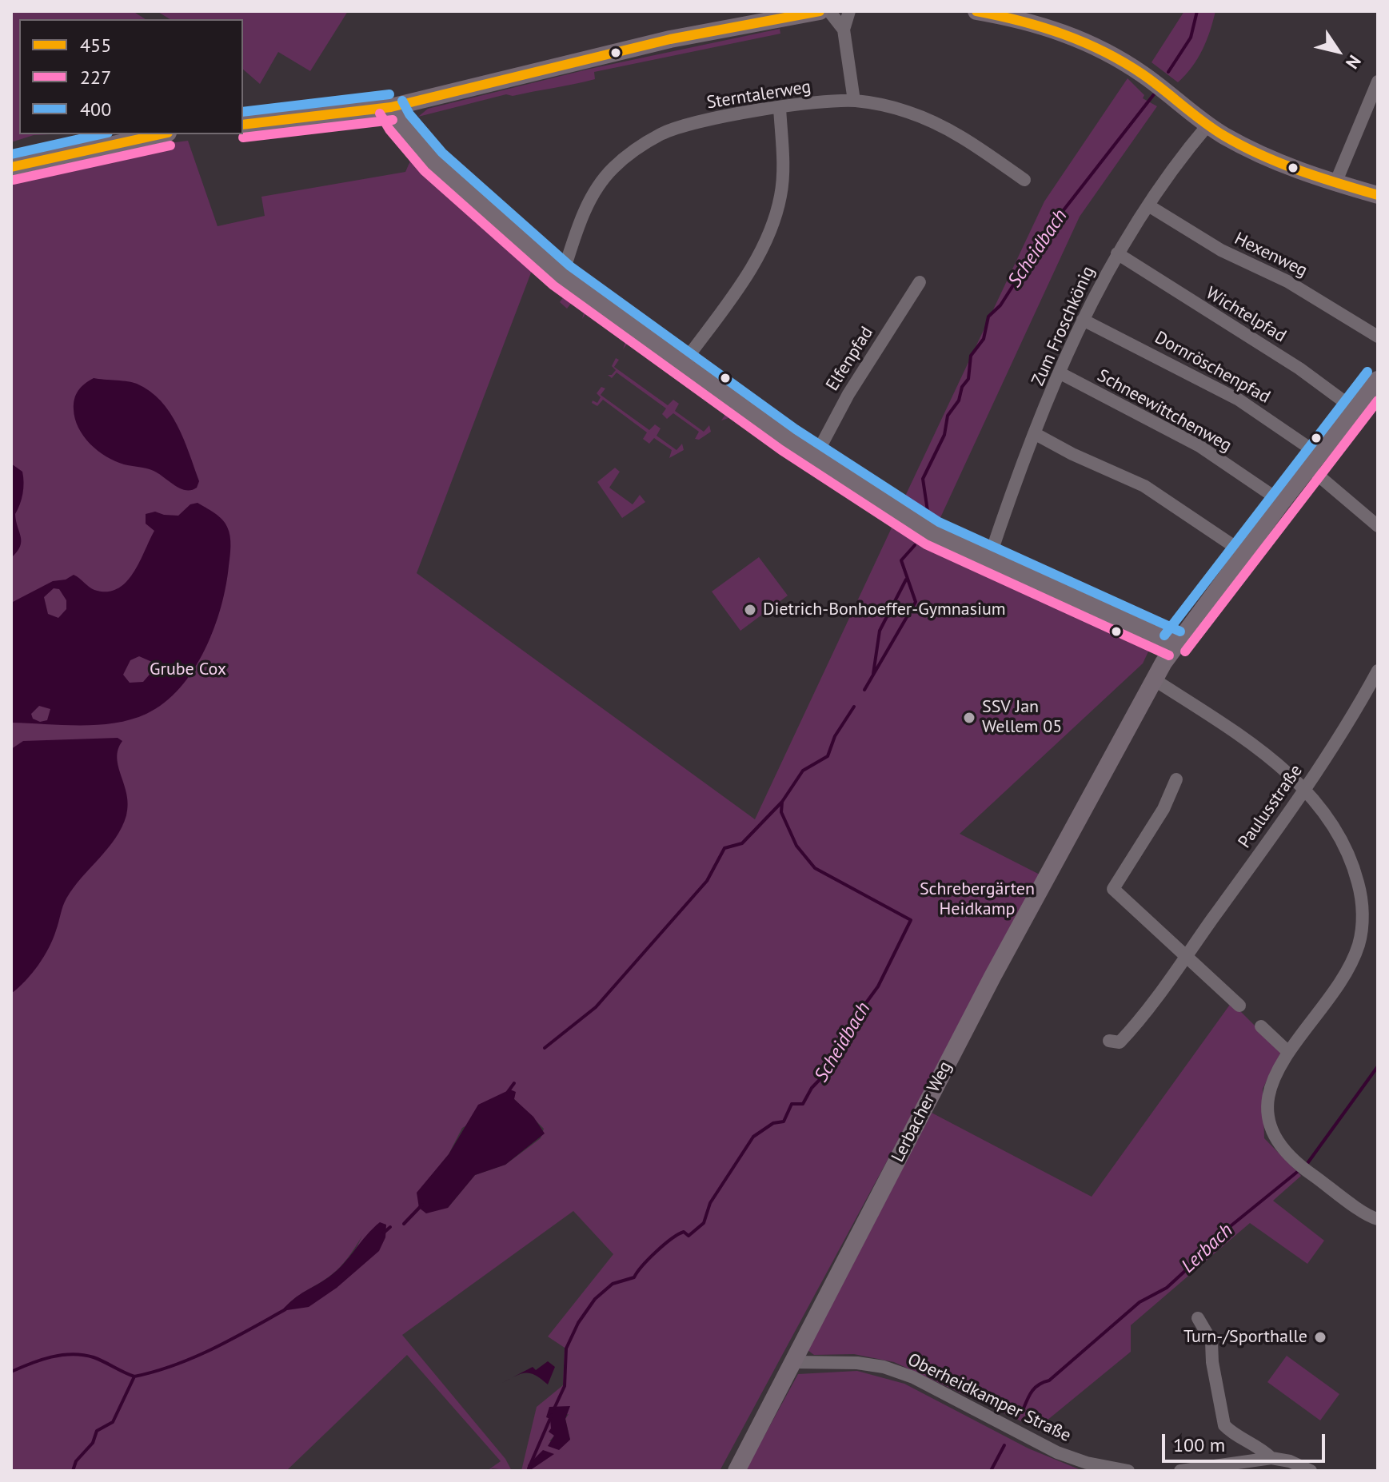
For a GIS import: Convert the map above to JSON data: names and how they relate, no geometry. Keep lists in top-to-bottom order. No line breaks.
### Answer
{"streets":{"street":["Sterntalerweg","Hexenweg","Wichtelpfad","Zum Froschkönig","Elfenpfad","Dornröschenpfad","Schneewittchenweg","Paulusstraße","Lerbacher Weg","Oberheidkamper Straße"]},"crossings":[["Hexenweg","Zum Froschkönig"],["Wichtelpfad","Zum Froschkönig"],["Wichtelpfad","Lerbacher Weg"],["Zum Froschkönig","Dornröschenpfad"],["Zum Froschkönig","Schneewittchenweg"],["Dornröschenpfad","Lerbacher Weg"],["Schneewittchenweg","Lerbacher Weg"],["Lerbacher Weg","Oberheidkamper Straße"]],"water":["Scheidbach","Lerbach"],"parks":["Grube Cox","Schrebergärten Heidkamp"],"places":["Dietrich-Bonhoeffer-Gymnasium","SSV Jan Wellem 05","Turn-/Sporthalle"],"lines":["transit line 455","transit line 400","transit line 227"],"legend":["455","227","400"],"scale_bar":"100 m","north":"bottom right"}
